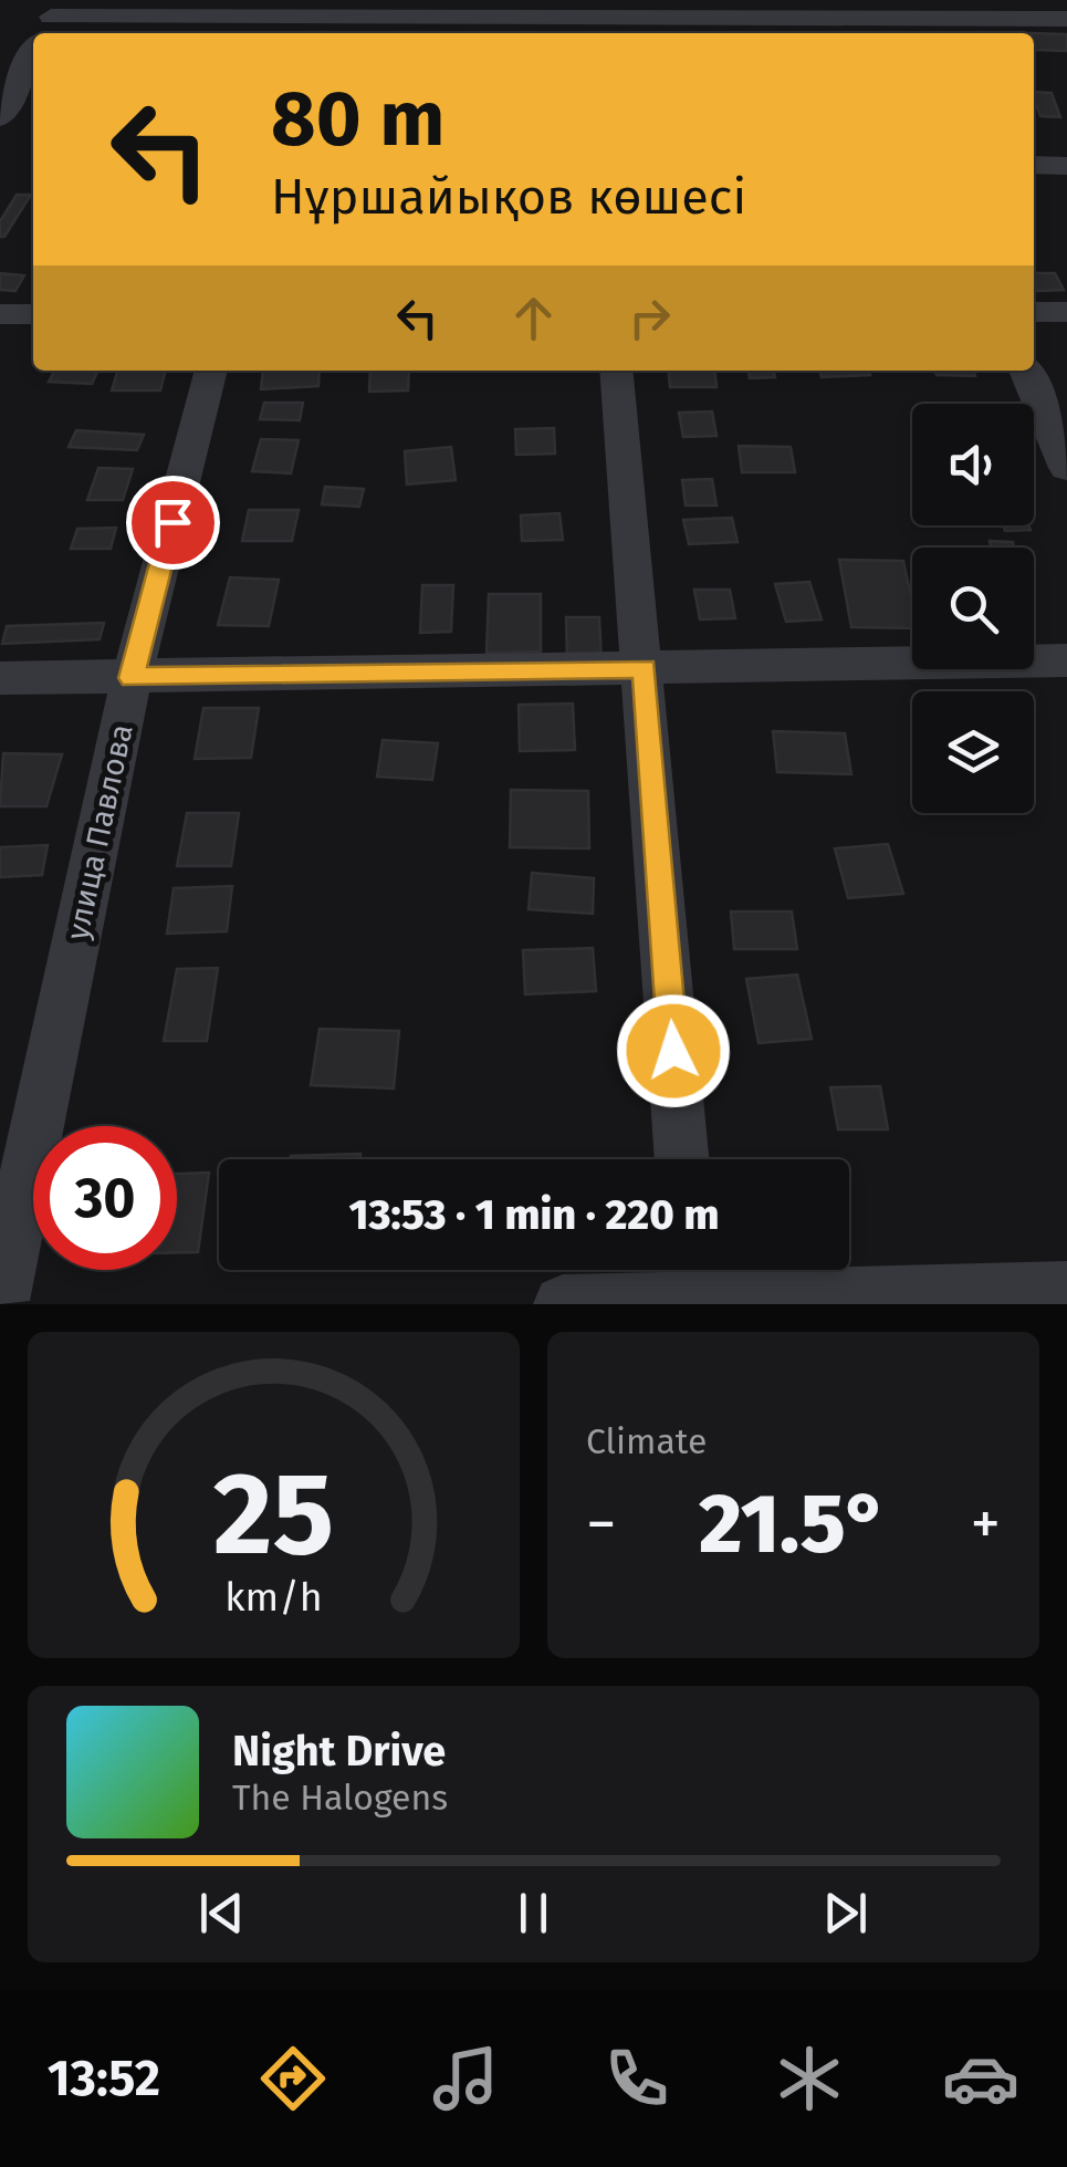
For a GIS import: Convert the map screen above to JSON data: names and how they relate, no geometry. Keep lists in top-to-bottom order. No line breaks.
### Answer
{"streets":{"street":["улица Павлова"]},"page":{"turn":["80 m","Нұршайықов көшесі"],"limit":"30","trip":"13:53 · 1 min · 220 m","tile":"Climate","heat":["−","21.5°","+"],"song":["Night Drive","The Halogens"],"tabs":"13:52","gauge":["25","km/h"]}}
